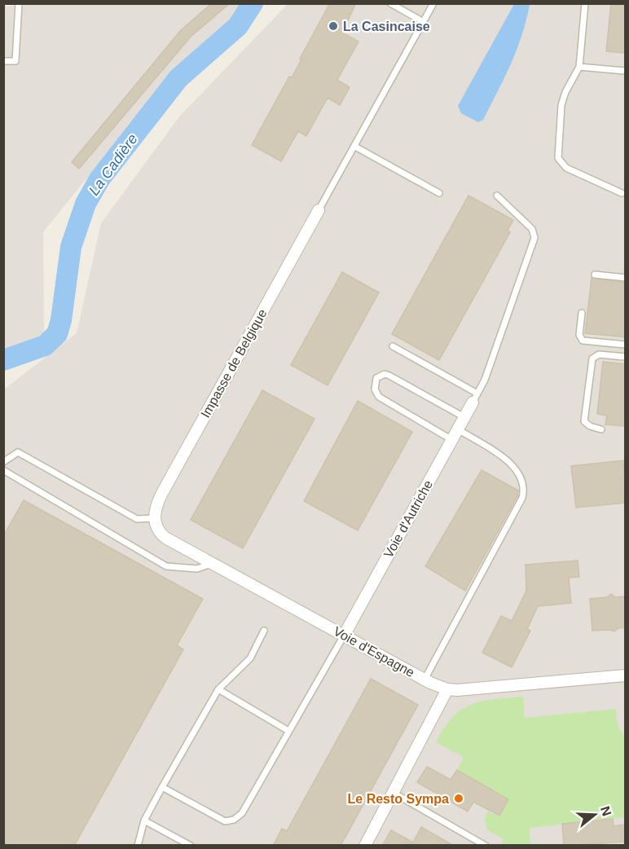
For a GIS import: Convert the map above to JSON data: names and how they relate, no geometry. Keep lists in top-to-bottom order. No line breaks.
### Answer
{"streets":{"street":["Impasse de Belgique","Voie d'Autriche","Voie d'Espagne"]},"crossings":[["Impasse de Belgique","Voie d'Espagne"],["Voie d'Autriche","Voie d'Espagne"]],"water":["La Cadière"],"places":["La Casincaise","Le Resto Sympa"],"north":"right"}
